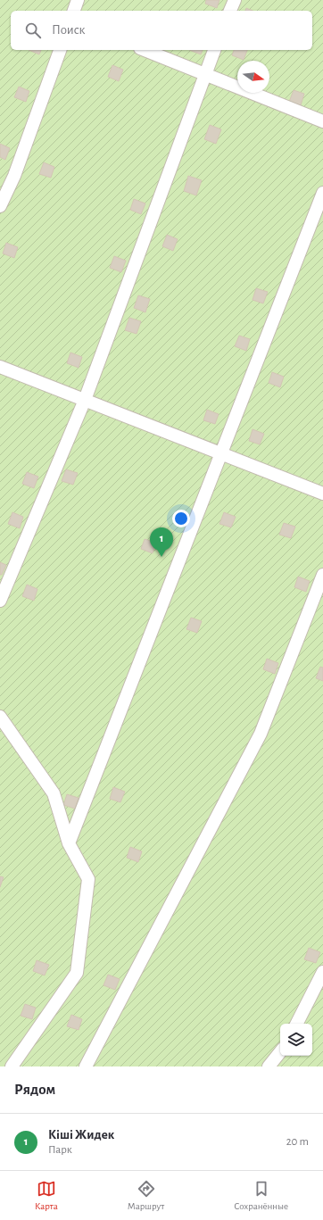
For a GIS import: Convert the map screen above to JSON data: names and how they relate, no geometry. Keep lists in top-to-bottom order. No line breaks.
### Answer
{"north":"right","page":{"search":"Поиск","pins":"1","heading":"Рядом","list":[{"mark":"1","name":"Кіші Жидек","note":"Парк","value":"20 m"}],"nav":["Карта","Маршрут","Сохранённые"]}}
